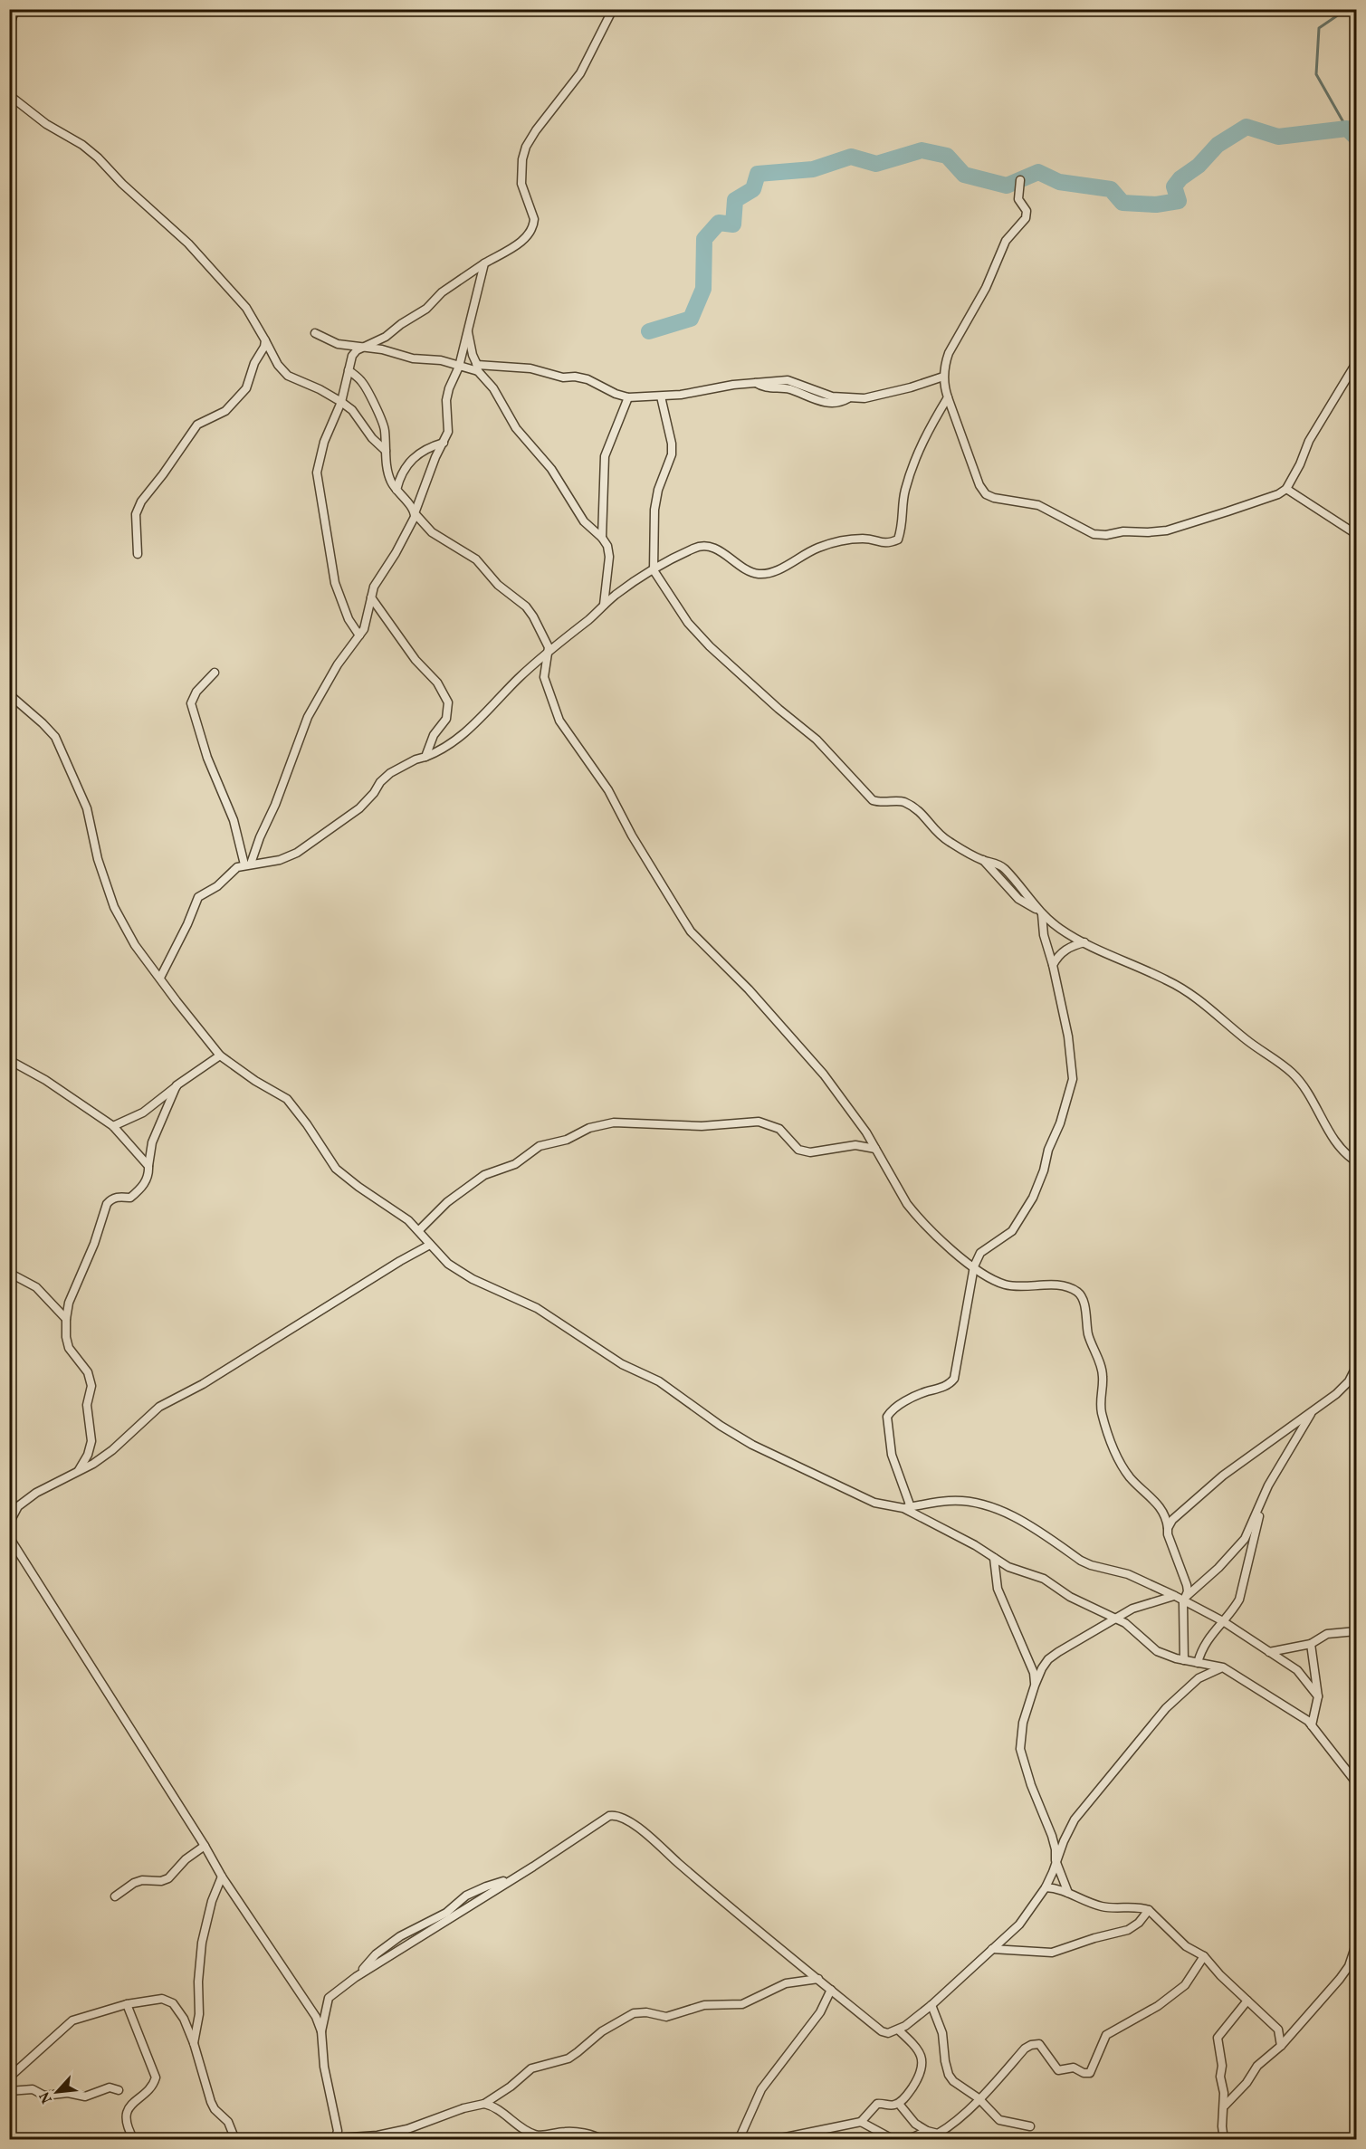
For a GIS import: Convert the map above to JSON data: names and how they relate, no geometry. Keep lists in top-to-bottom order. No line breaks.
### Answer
{"north":"bottom left"}
